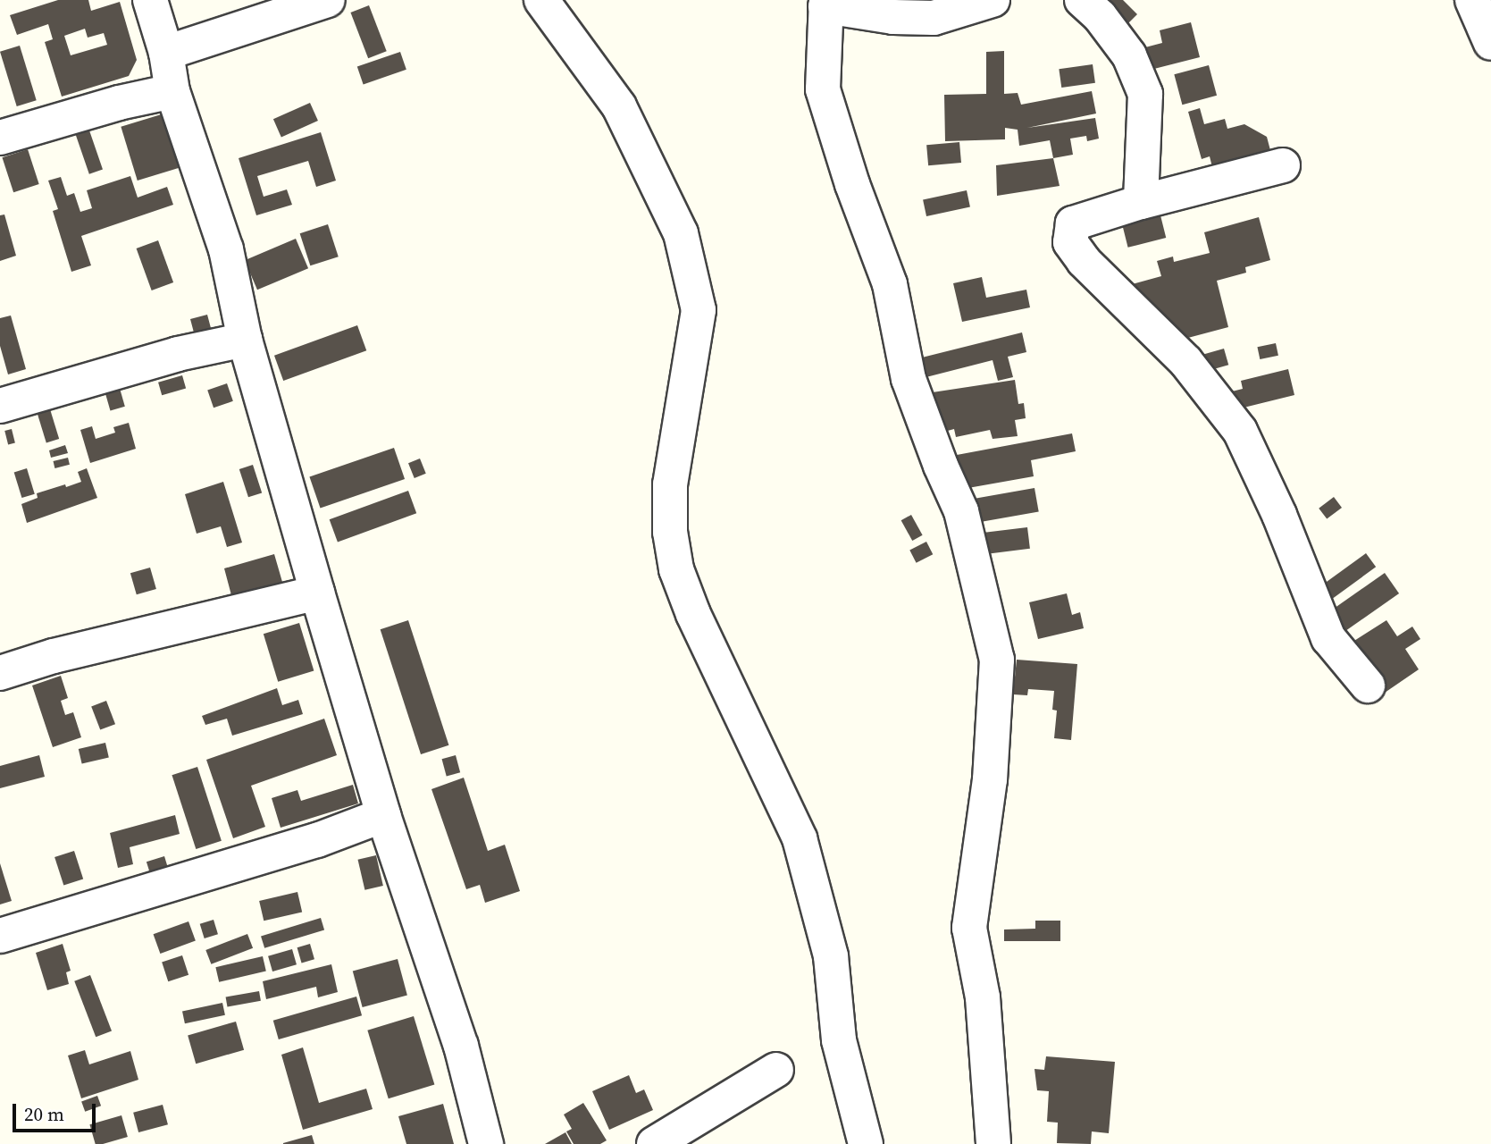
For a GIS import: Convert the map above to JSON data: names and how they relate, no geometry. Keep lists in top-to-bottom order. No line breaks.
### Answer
{"scale_bar":"20 m"}
